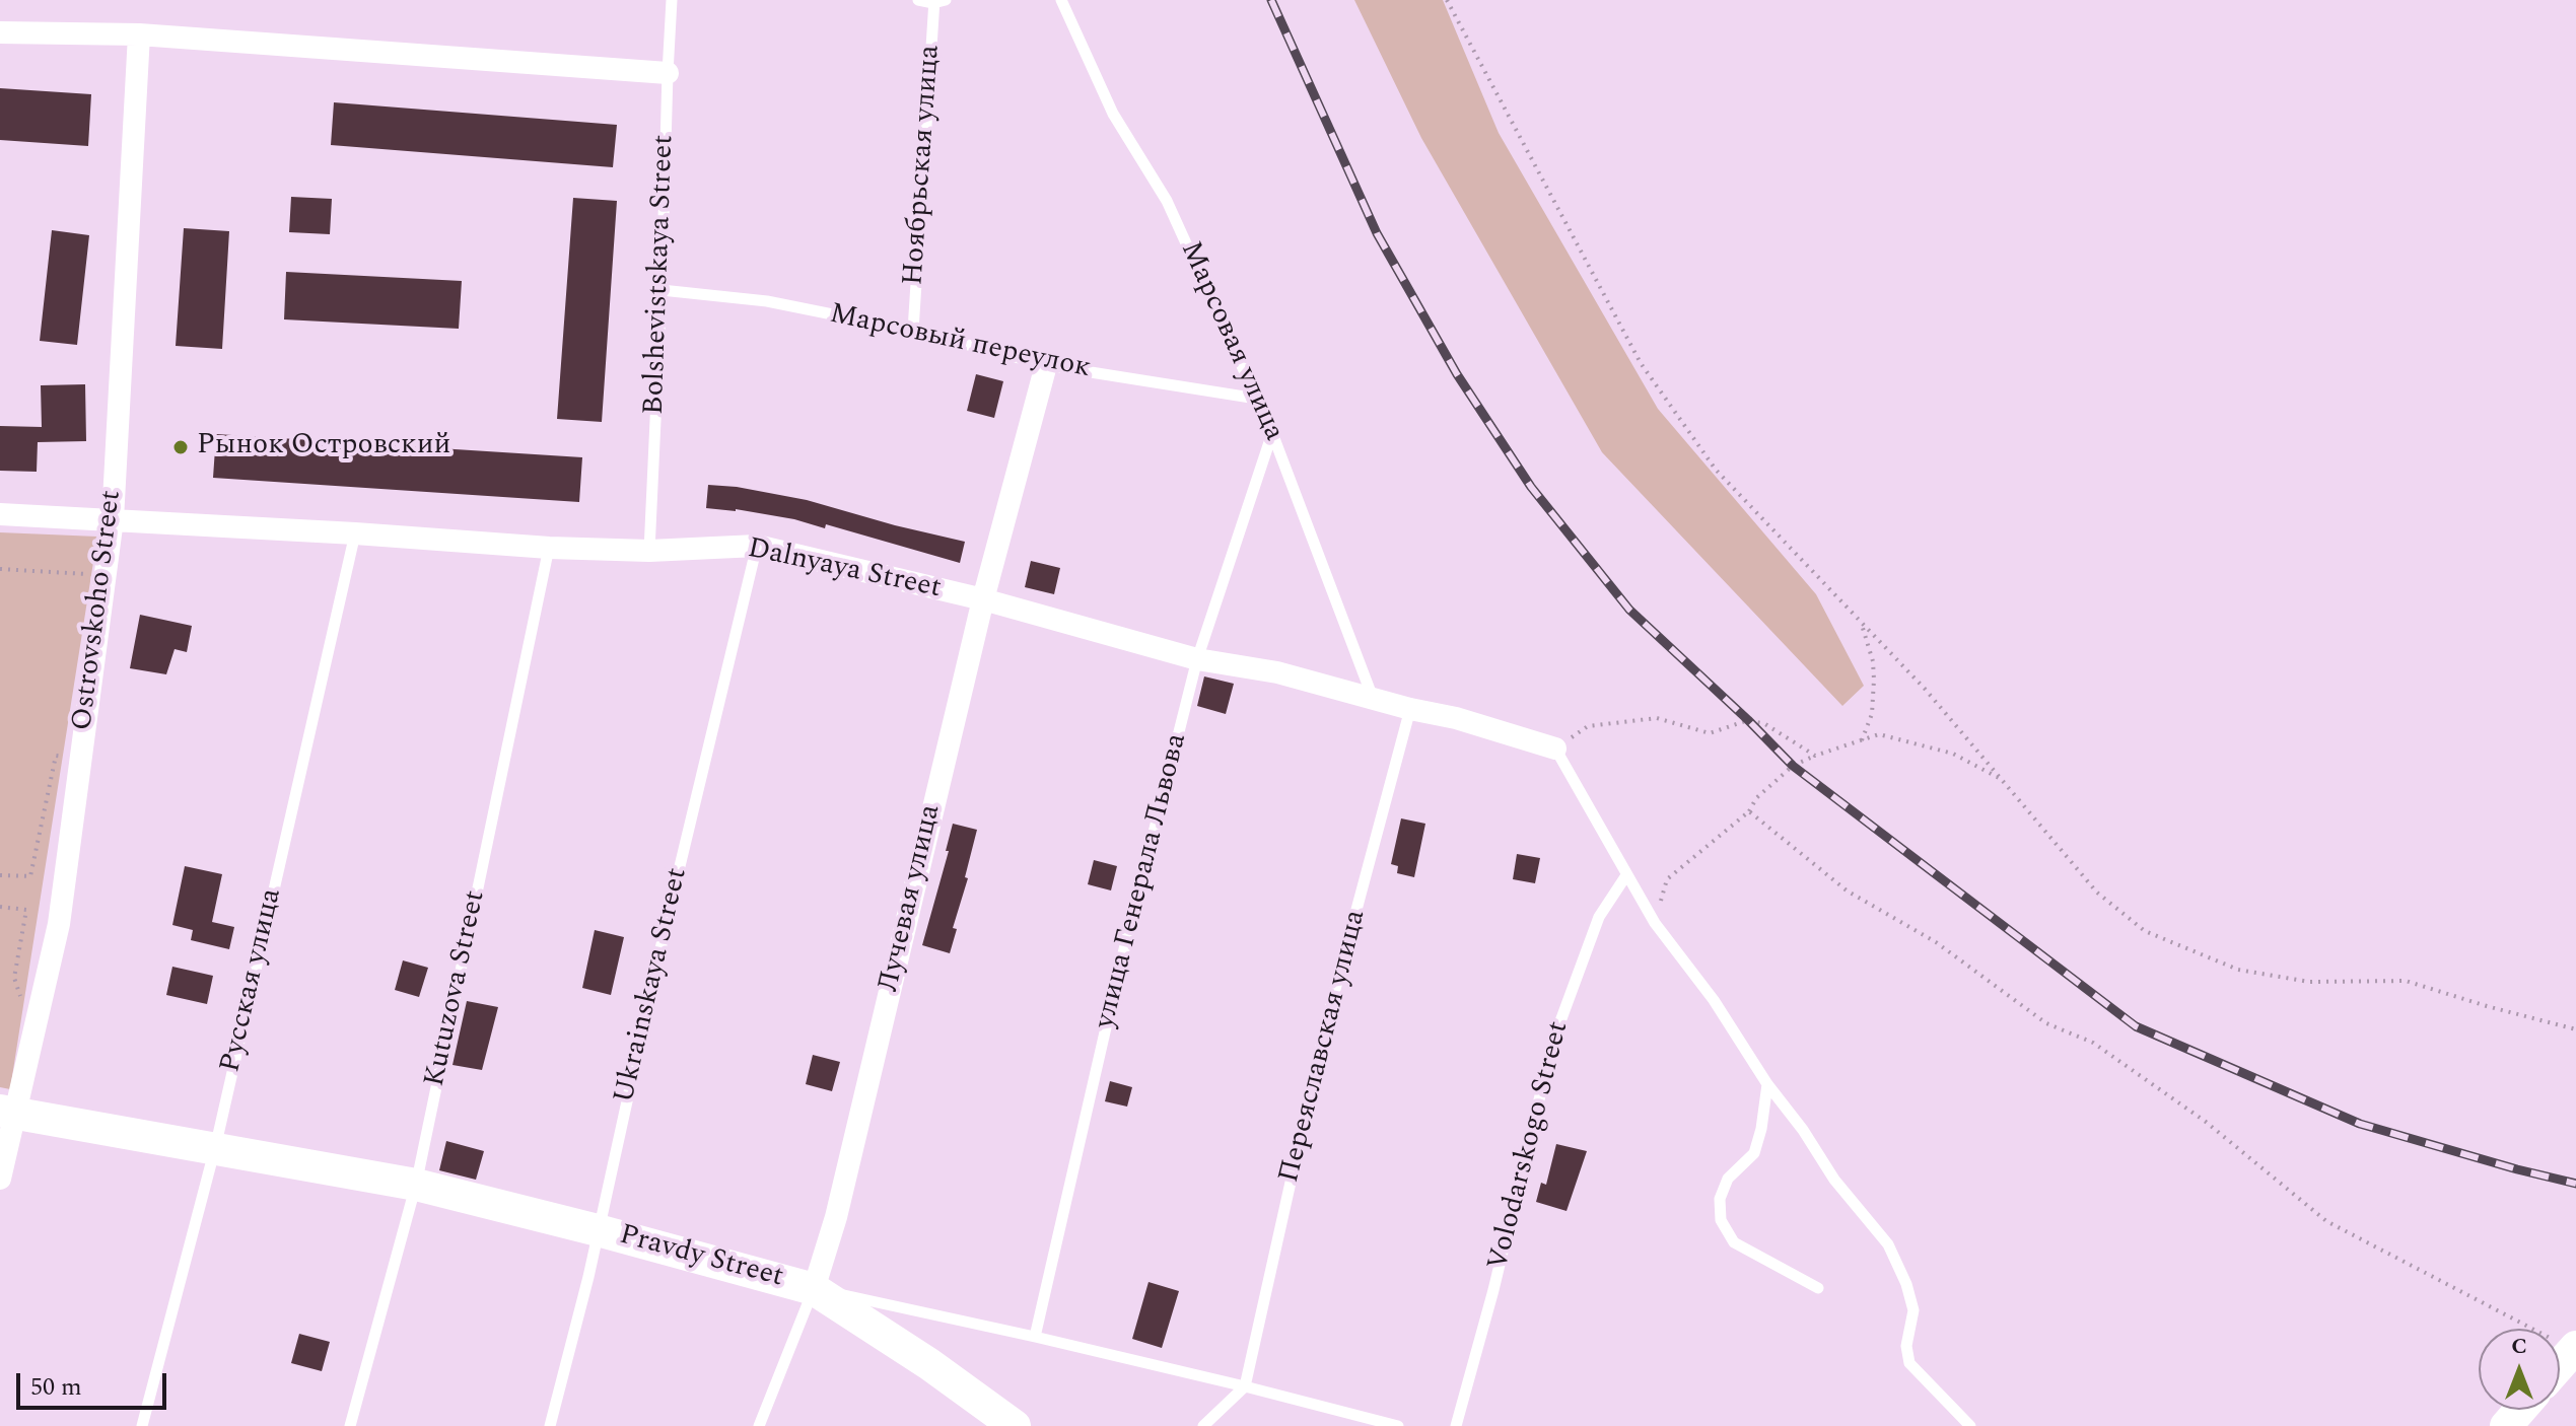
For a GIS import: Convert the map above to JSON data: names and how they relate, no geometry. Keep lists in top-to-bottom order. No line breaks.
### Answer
{"streets":{"main road":["Pravdy Street"],"street":["Dalnyaya Street","Ostrovskoho Street","Лучевая улица"],"lane":["Ноябрьская улица","Bolshevistskaya Street","Марсовая улица","Марсовый переулок","улица Генерала Львова","Русская улица","Ukrainskaya Street","Kutuzova Street","Переяславская улица","Volodarskogo Street"]},"crossings":[["Ноябрьская улица","Марсовый переулок"],["Bolshevistskaya Street","Марсовый переулок"],["Bolshevistskaya Street","Dalnyaya Street"],["Марсовая улица","Марсовый переулок"],["Марсовая улица","Dalnyaya Street"],["Марсовая улица","улица Генерала Львова"],["Марсовый переулок","Лучевая улица"],["Dalnyaya Street","Ostrovskoho Street"],["Dalnyaya Street","улица Генерала Львова"],["Dalnyaya Street","Лучевая улица"],["Dalnyaya Street","Русская улица"],["Dalnyaya Street","Ukrainskaya Street"],["Dalnyaya Street","Kutuzova Street"],["Dalnyaya Street","Переяславская улица"],["Ostrovskoho Street","Pravdy Street"],["улица Генерала Львова","Pravdy Street"],["Лучевая улица","Pravdy Street"],["Русская улица","Pravdy Street"],["Ukrainskaya Street","Pravdy Street"],["Kutuzova Street","Pravdy Street"],["Переяславская улица","Pravdy Street"]],"places":["Рынок Островский"],"scale_bar":"50 m","north":"top"}
